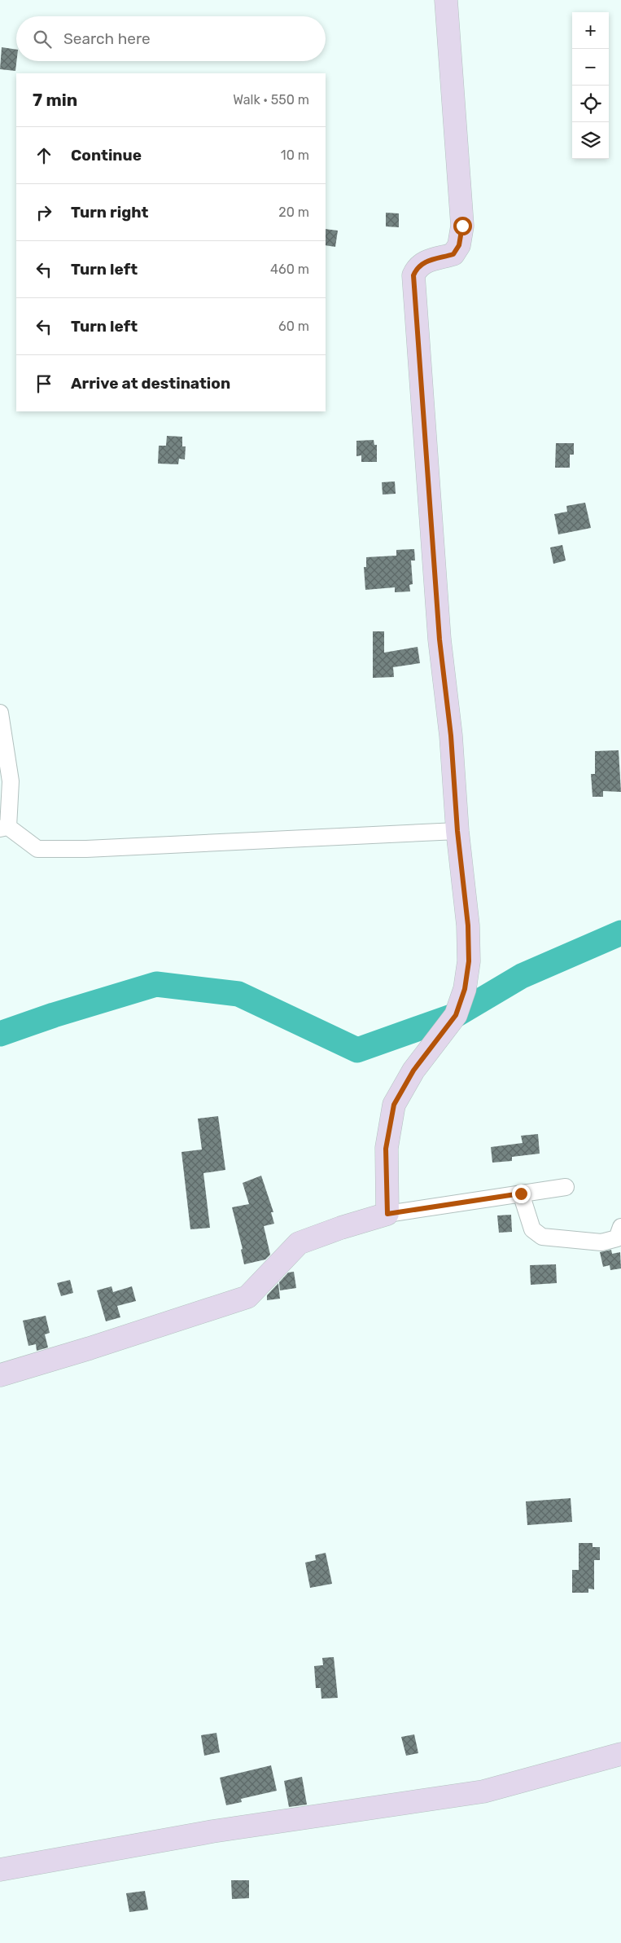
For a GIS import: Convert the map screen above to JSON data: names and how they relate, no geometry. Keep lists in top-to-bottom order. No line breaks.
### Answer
{"page":{"map_buttons":["+","−"],"search":"Search here","heading":["7 min","Walk · 550 m"],"list":[["Continue","10 m"],["Turn right","20 m"],["Turn left","460 m"],["Turn left","60 m"],"Arrive at destination"]}}
